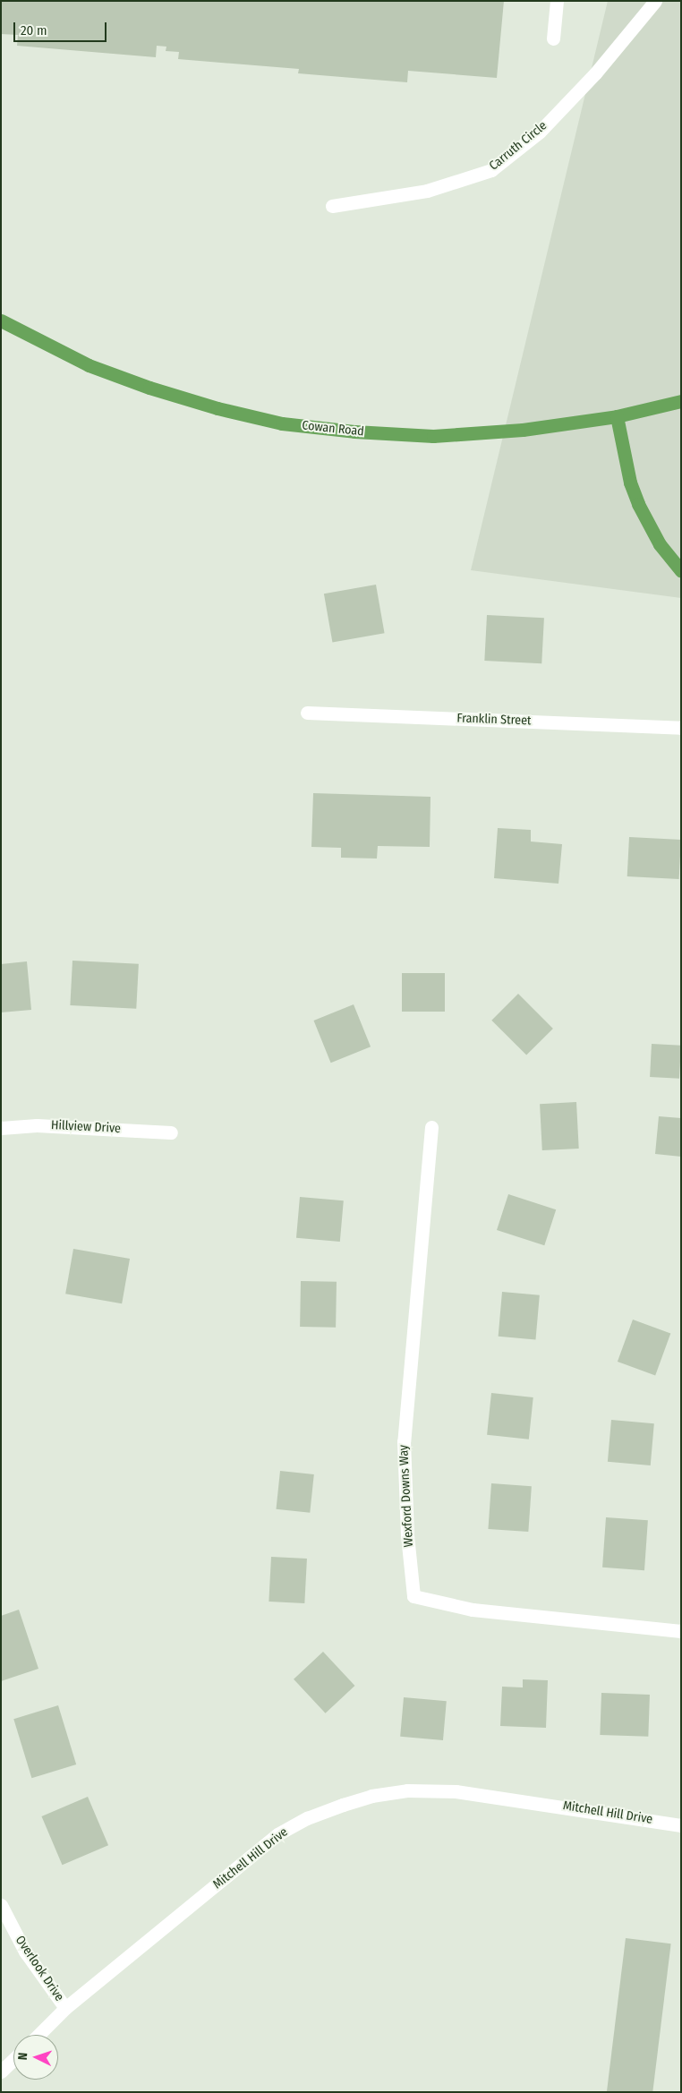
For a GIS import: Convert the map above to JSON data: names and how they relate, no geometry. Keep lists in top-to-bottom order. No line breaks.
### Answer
{"streets":{"main road":["Cowan Road"],"street":["Carruth Circle","Franklin Street","Hillview Drive","Wexford Downs Way","Mitchell Hill Drive","Overlook Drive"]},"crossings":[["Mitchell Hill Drive","Overlook Drive"]],"scale_bar":"20 m","north":"left"}
